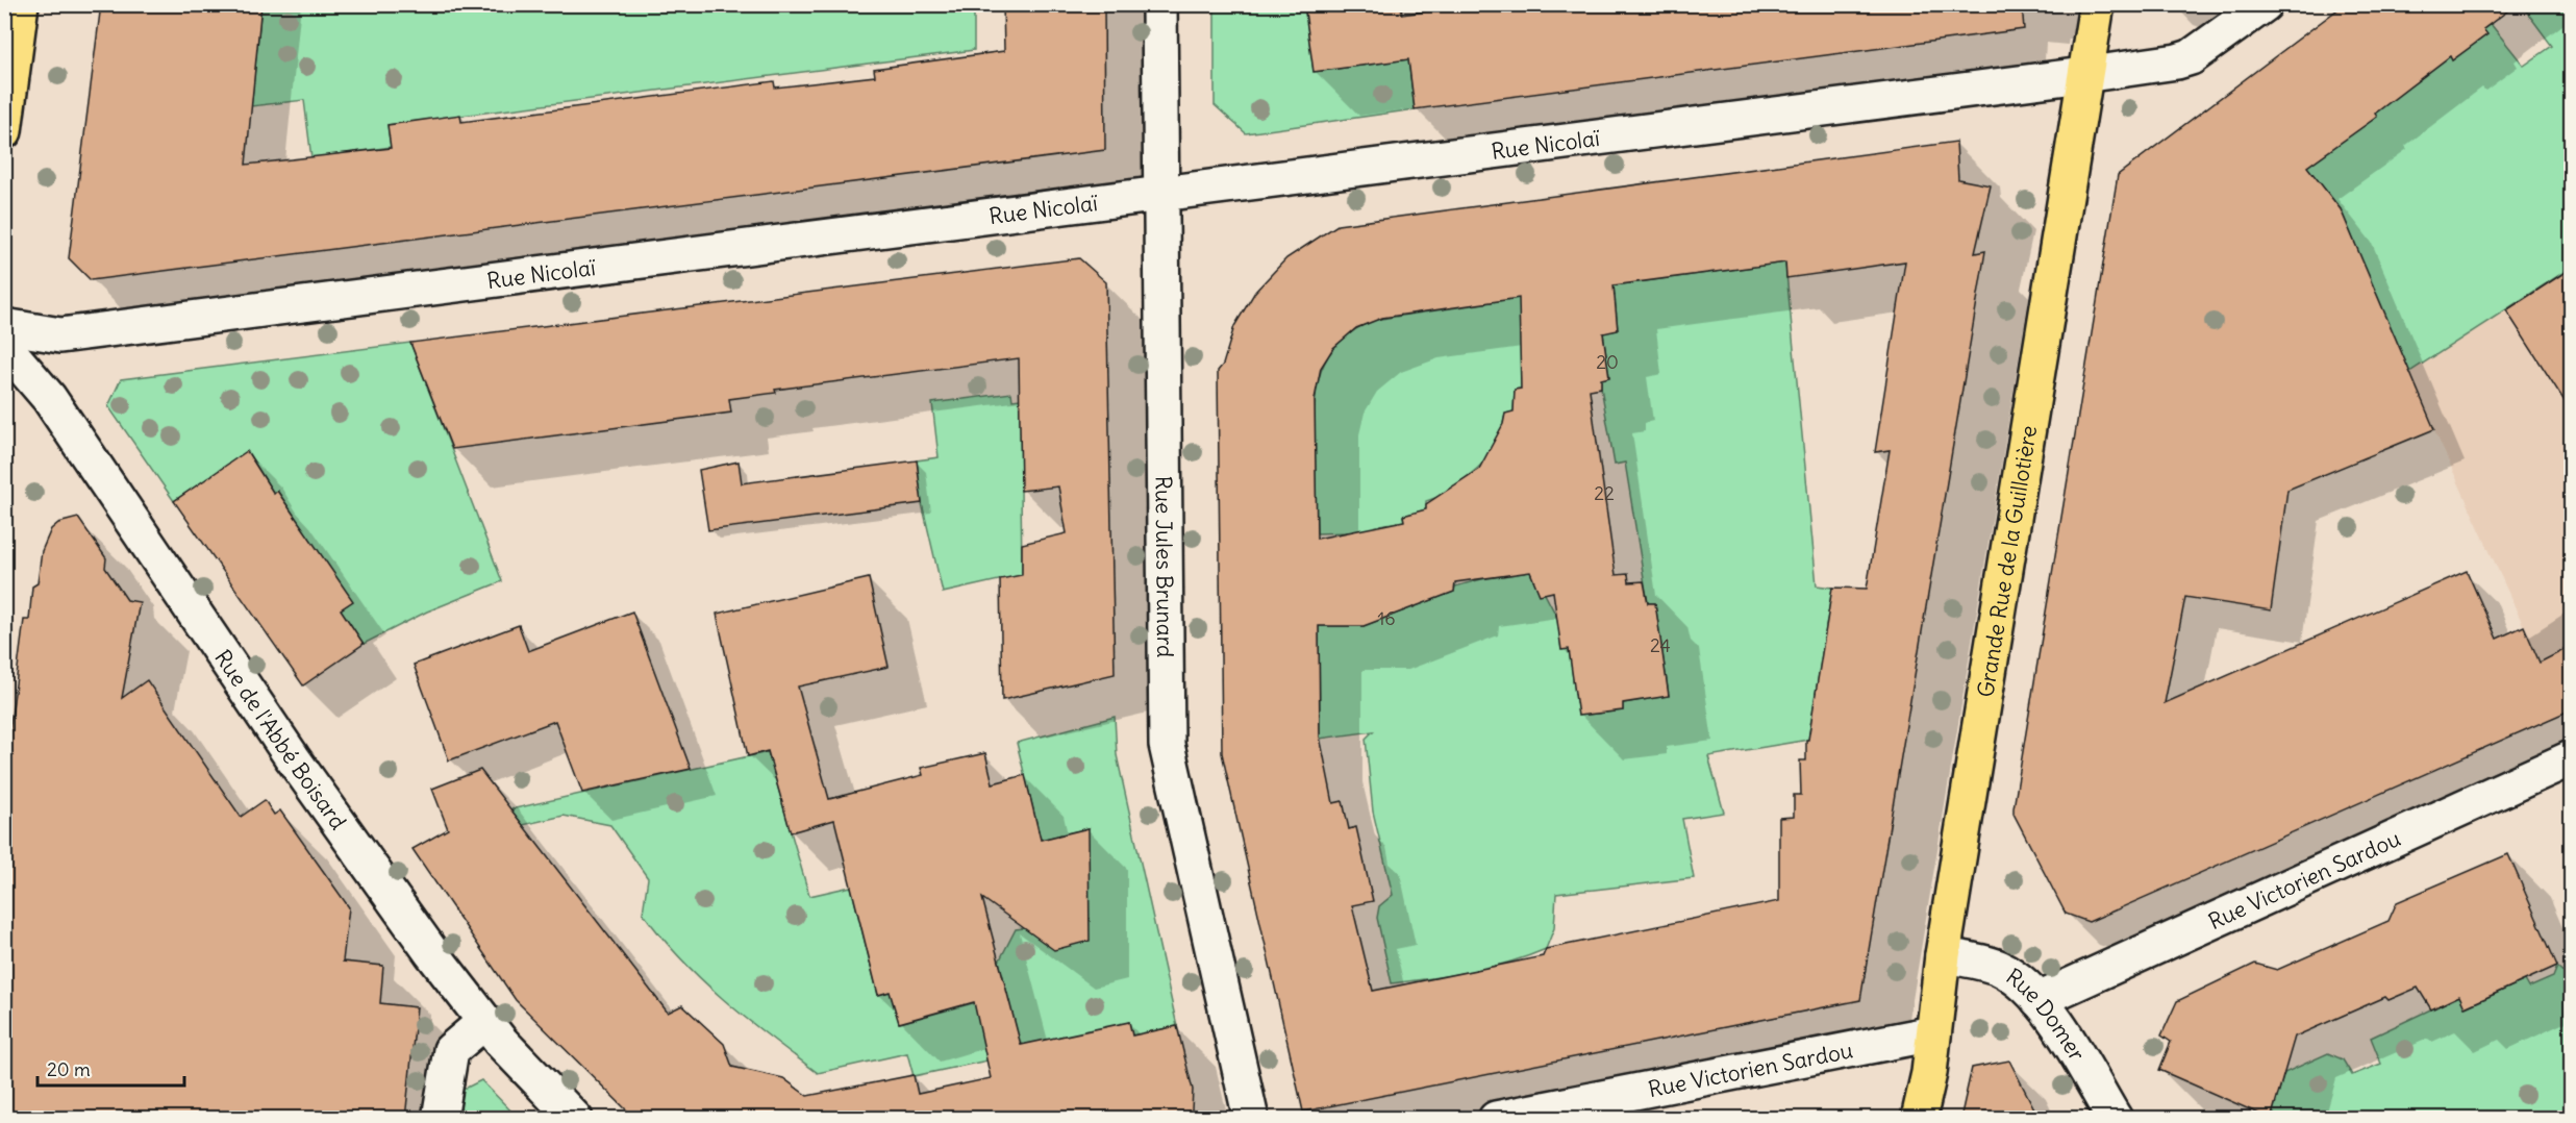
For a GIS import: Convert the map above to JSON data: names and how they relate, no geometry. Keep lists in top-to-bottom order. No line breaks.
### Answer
{"streets":{"main road":["Grande Rue de la Guillotière"],"street":["Rue Nicolaï","Rue Jules Brunard","Rue de l'Abbé Boisard","Rue Victorien Sardou","Rue Domer"]},"crossings":[["Rue Nicolaï","Grande Rue de la Guillotière"],["Rue Nicolaï","Rue Jules Brunard"],["Grande Rue de la Guillotière","Rue Victorien Sardou"],["Grande Rue de la Guillotière","Rue Domer"],["Rue Victorien Sardou","Rue Domer"]],"house_numbers":["20","22","16","24"],"scale_bar":"20 m"}
